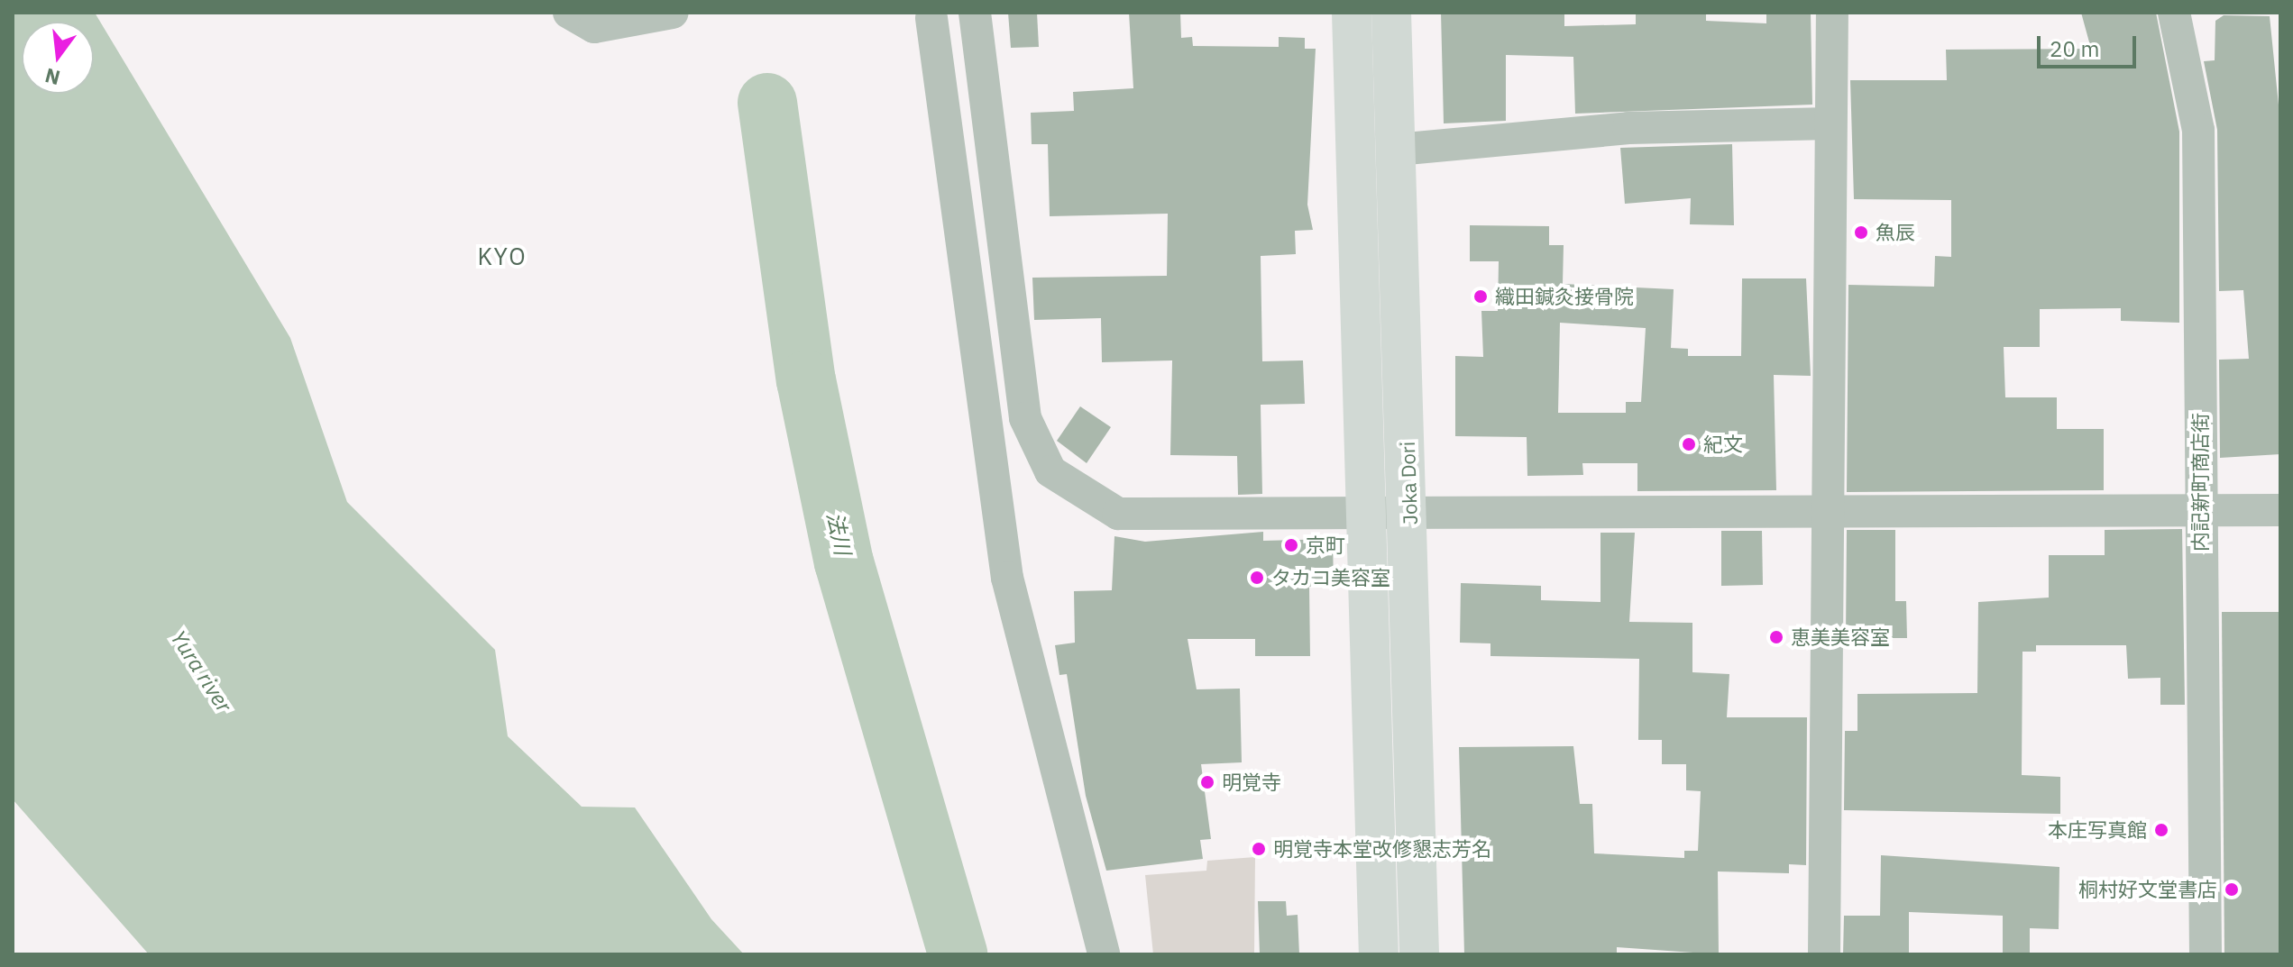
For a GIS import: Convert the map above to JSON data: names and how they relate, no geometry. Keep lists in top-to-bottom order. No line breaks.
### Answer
{"streets":{"main road":["Joka Dori"],"street":["内記新町商店街"]},"districts":["KYO"],"water":["法川","Yura river"],"places":["魚辰","織田鍼灸接骨院","紀文","京町","タカコ美容室","恵美美容室","明覚寺","本庄写真館","明覚寺本堂改修懇志芳名","桐村好文堂書店"],"scale_bar":"20 m","north":"bottom"}
